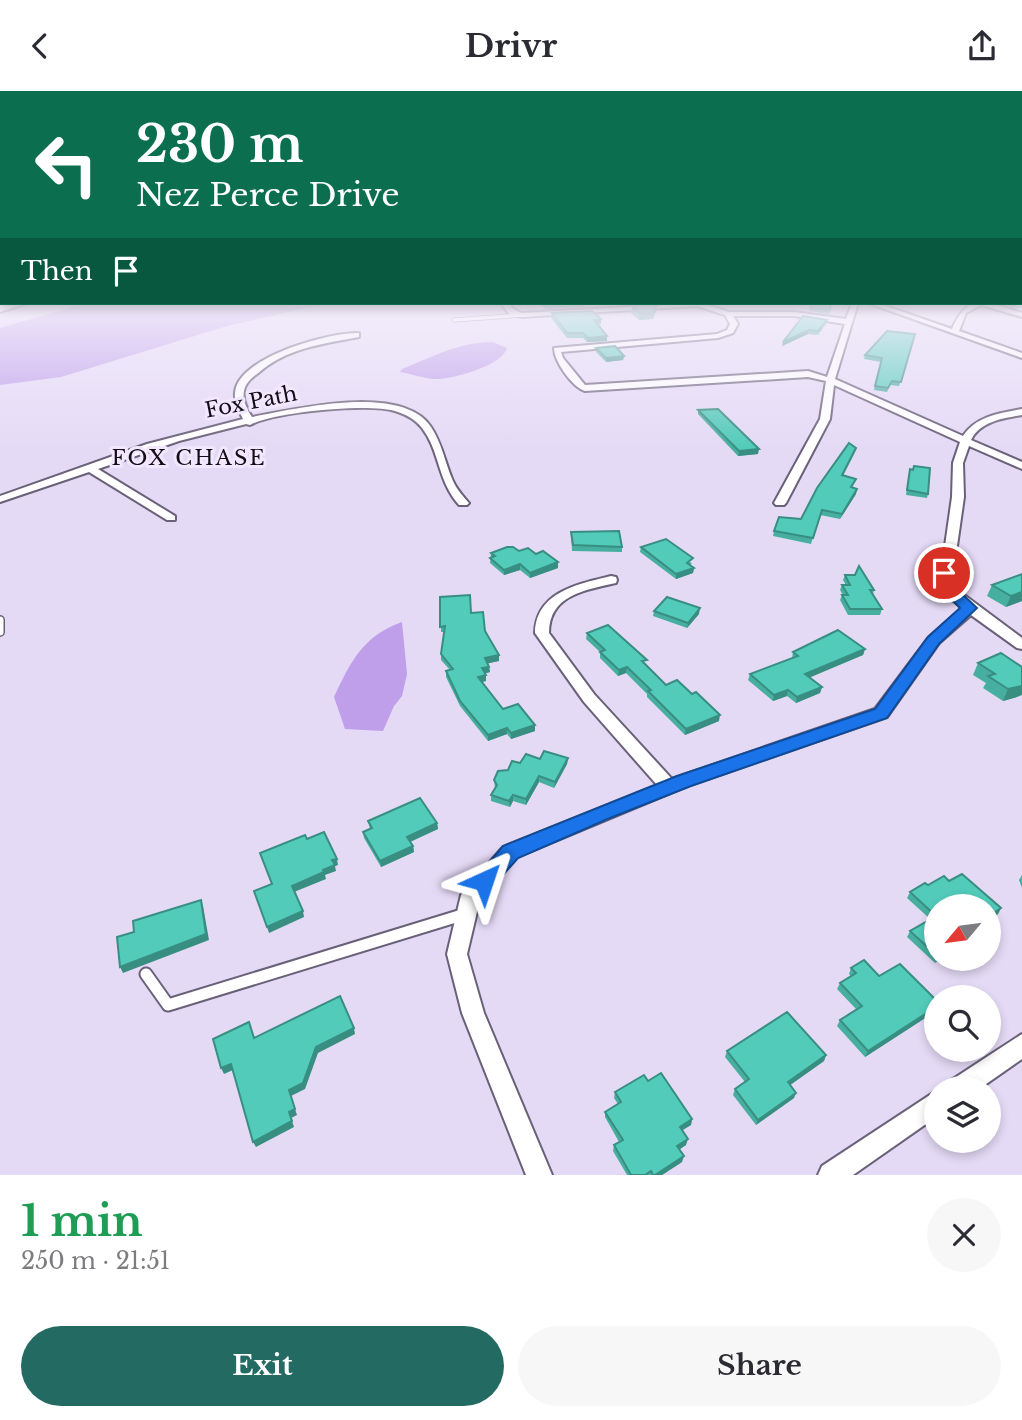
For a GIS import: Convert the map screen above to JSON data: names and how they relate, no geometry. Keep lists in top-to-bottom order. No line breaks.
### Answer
{"streets":{"street":["Fox Path"]},"districts":["FOX CHASE"],"north":"bottom left","page":{"header":"Drivr","turn":["230 m","Nez Perce Drive"],"then":"Then","heading":["1 min","250 m · 21:51"],"buttons":["Exit","Share"]}}
